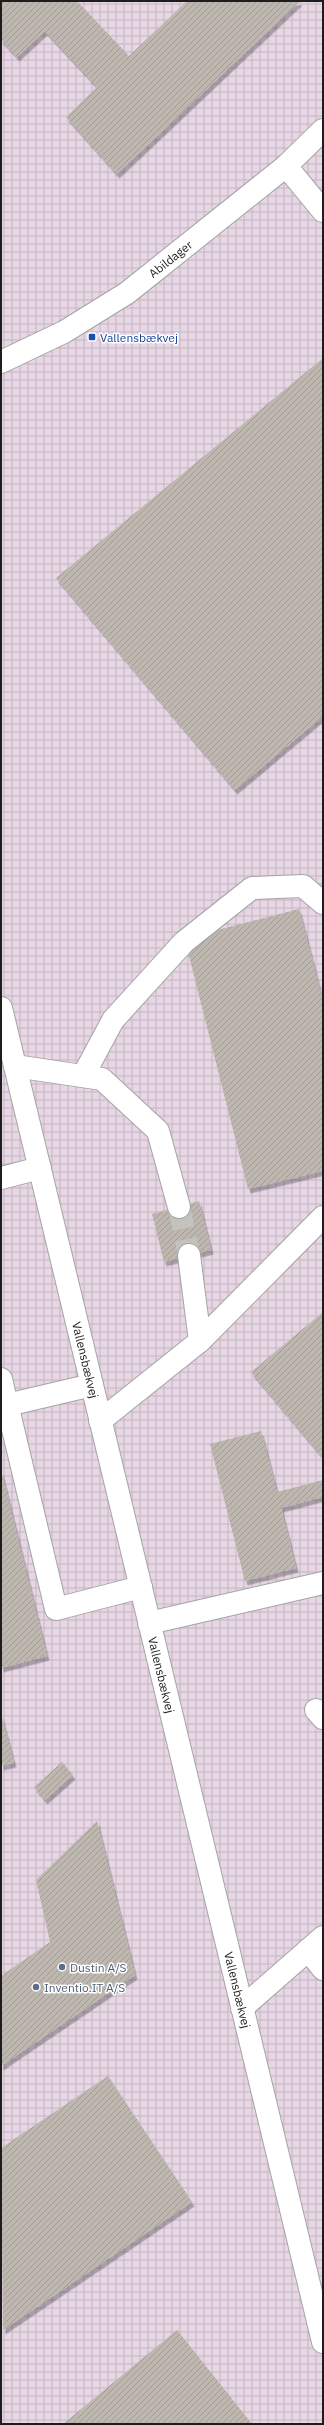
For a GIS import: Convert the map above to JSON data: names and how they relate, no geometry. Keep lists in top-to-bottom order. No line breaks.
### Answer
{"streets":{"street":["Abildager","Vallensbækvej"]},"places":{"transit":["Vallensbækvej"],"other":["Dustin A/S","Inventio.IT A/S"]}}
